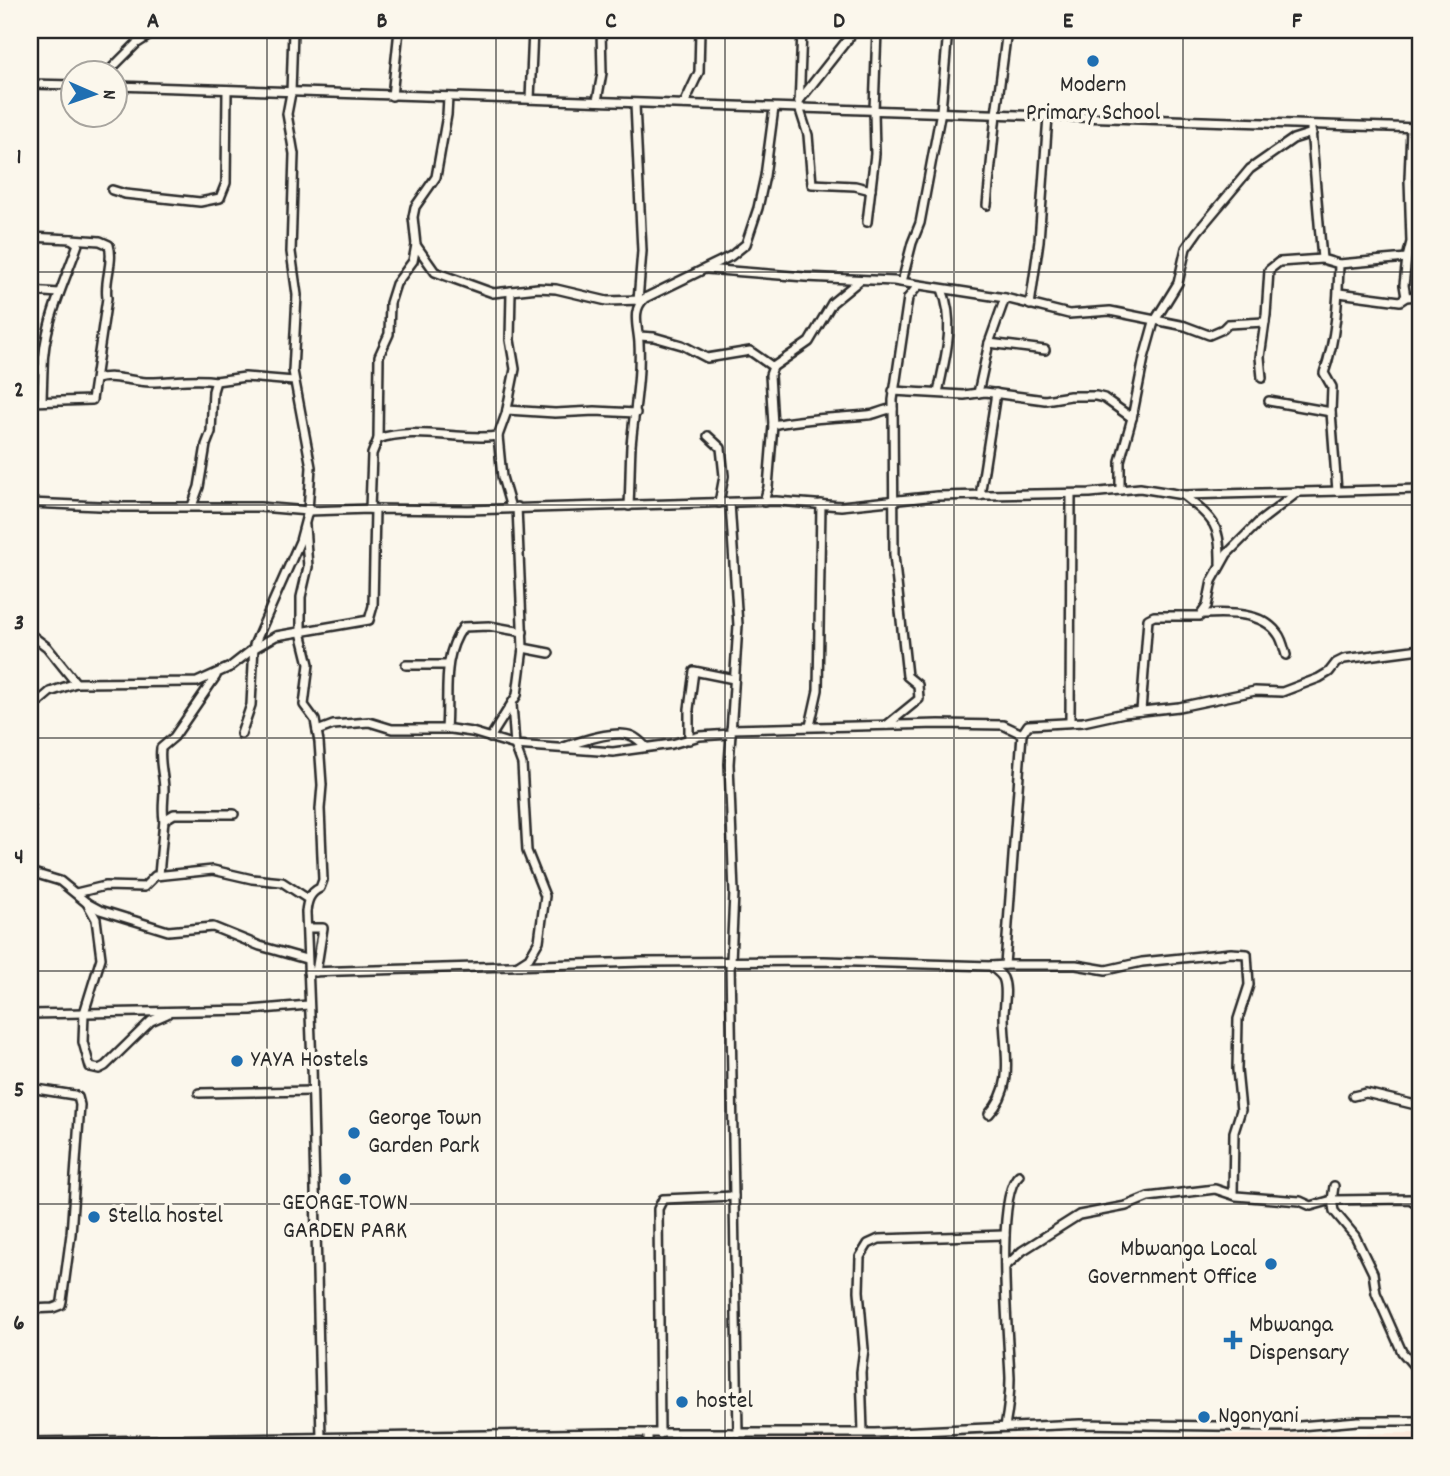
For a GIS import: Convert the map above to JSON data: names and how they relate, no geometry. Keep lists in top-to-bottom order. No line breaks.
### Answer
{"places":{"other":["Modern Primary School","YAYA Hostels","George Town Garden Park","GEORGE TOWN GARDEN PARK","Stella hostel","Mbwanga Local Government Office","hostel","Ngonyani"],"health":["Mbwanga Dispensary"]},"north":"right","grid":{"columns":["A","B","C","D","E","F"],"rows":["1","2","3","4","5","6"]}}
